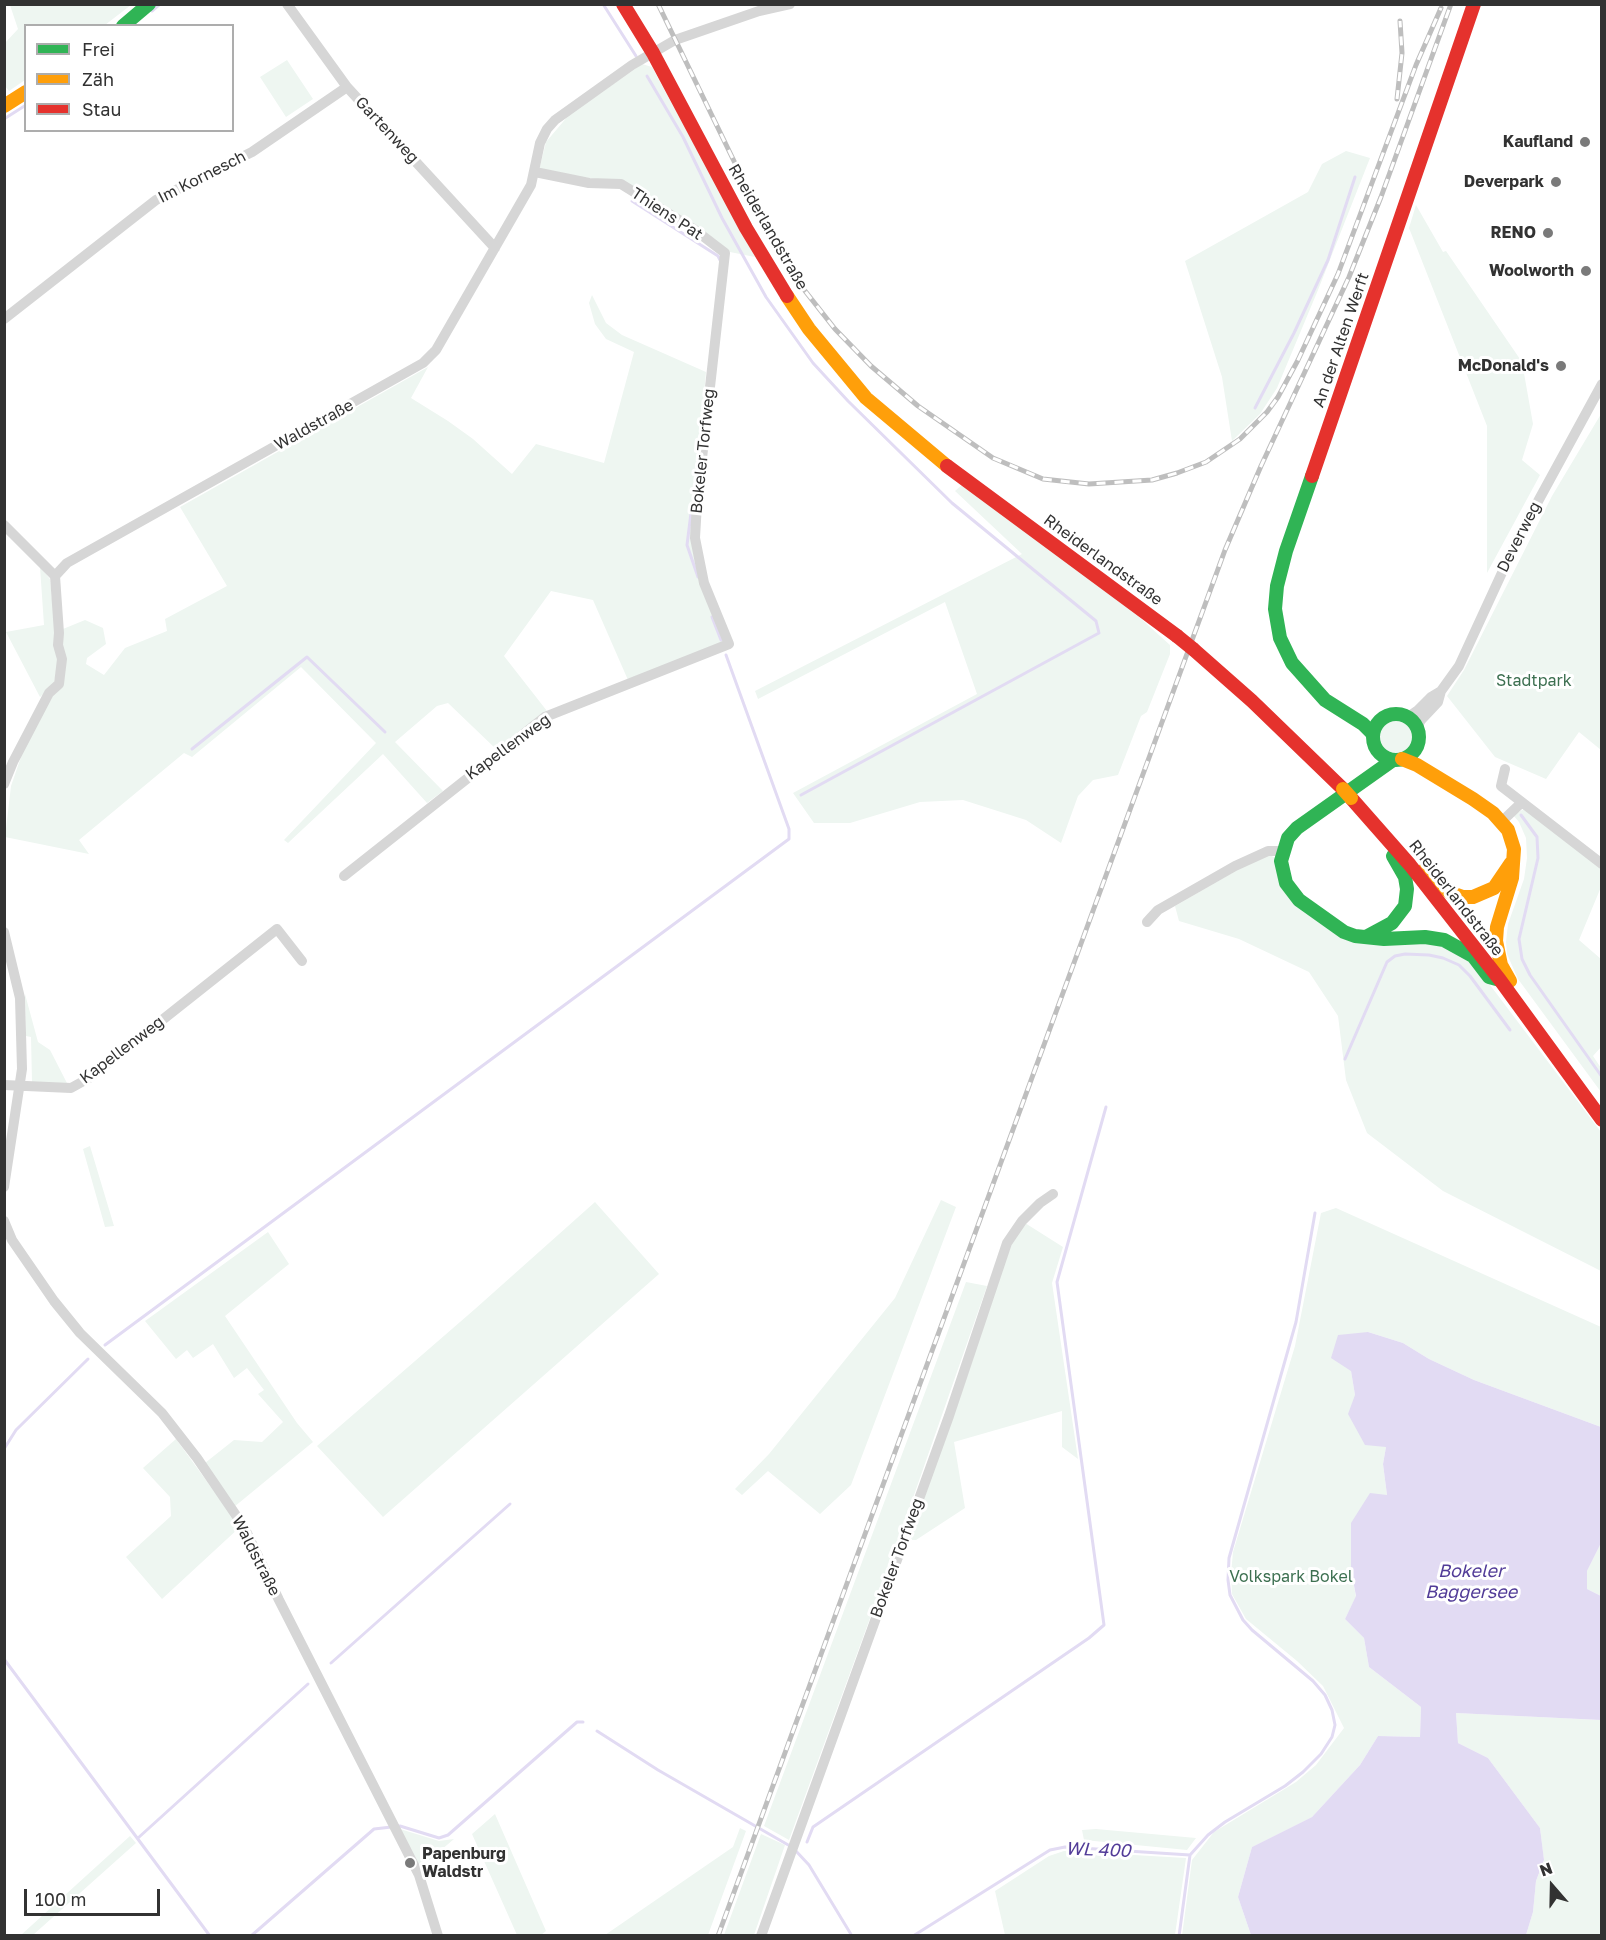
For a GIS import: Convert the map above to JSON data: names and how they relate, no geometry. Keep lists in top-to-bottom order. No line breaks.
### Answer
{"streets":{"main road":["Rheiderlandstraße","An der Alten Werft"],"street":["Gartenweg","Im Kornesch","Thiens Pat","Waldstraße","Bokeler Torfweg","Deverweg","Kapellenweg"]},"crossings":[["Gartenweg","Im Kornesch"],["Gartenweg","Waldstraße"],["Thiens Pat","Waldstraße"],["Thiens Pat","Bokeler Torfweg"],["Rheiderlandstraße","Waldstraße"],["An der Alten Werft","Deverweg"],["Bokeler Torfweg","Kapellenweg"]],"water":["Bokeler Baggersee","WL 400"],"parks":["Stadtpark","Volkspark Bokel"],"places":["Kaufland","Deverpark","RENO","Woolworth","McDonald's","Papenburg Waldstr"],"legend":["Frei","Zäh","Stau"],"scale_bar":"100 m","north":"top"}
